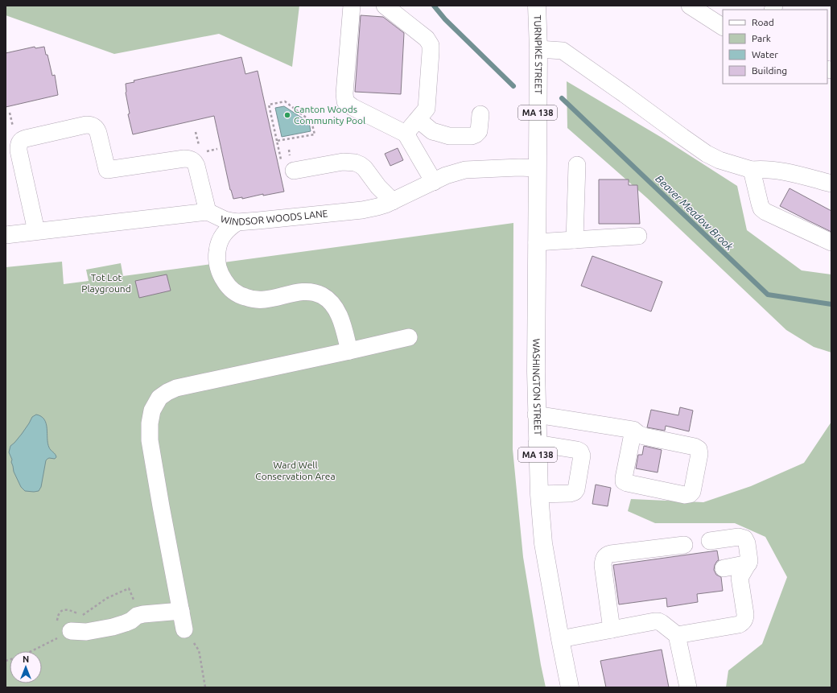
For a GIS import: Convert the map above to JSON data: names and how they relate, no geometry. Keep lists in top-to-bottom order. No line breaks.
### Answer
{"streets":{"main road":["TURNPIKE STREET","MA 138","WASHINGTON STREET"],"street":["WINDSOR WOODS LANE"]},"crossings":[["TURNPIKE STREET","WINDSOR WOODS LANE"],["TURNPIKE STREET","WASHINGTON STREET"]],"water":["Beaver Meadow Brook"],"parks":["Tot Lot Playground","Ward Well Conservation Area"],"places":["Canton Woods Community Pool"],"legend":["Road","Park","Water","Building"],"north":"top"}
